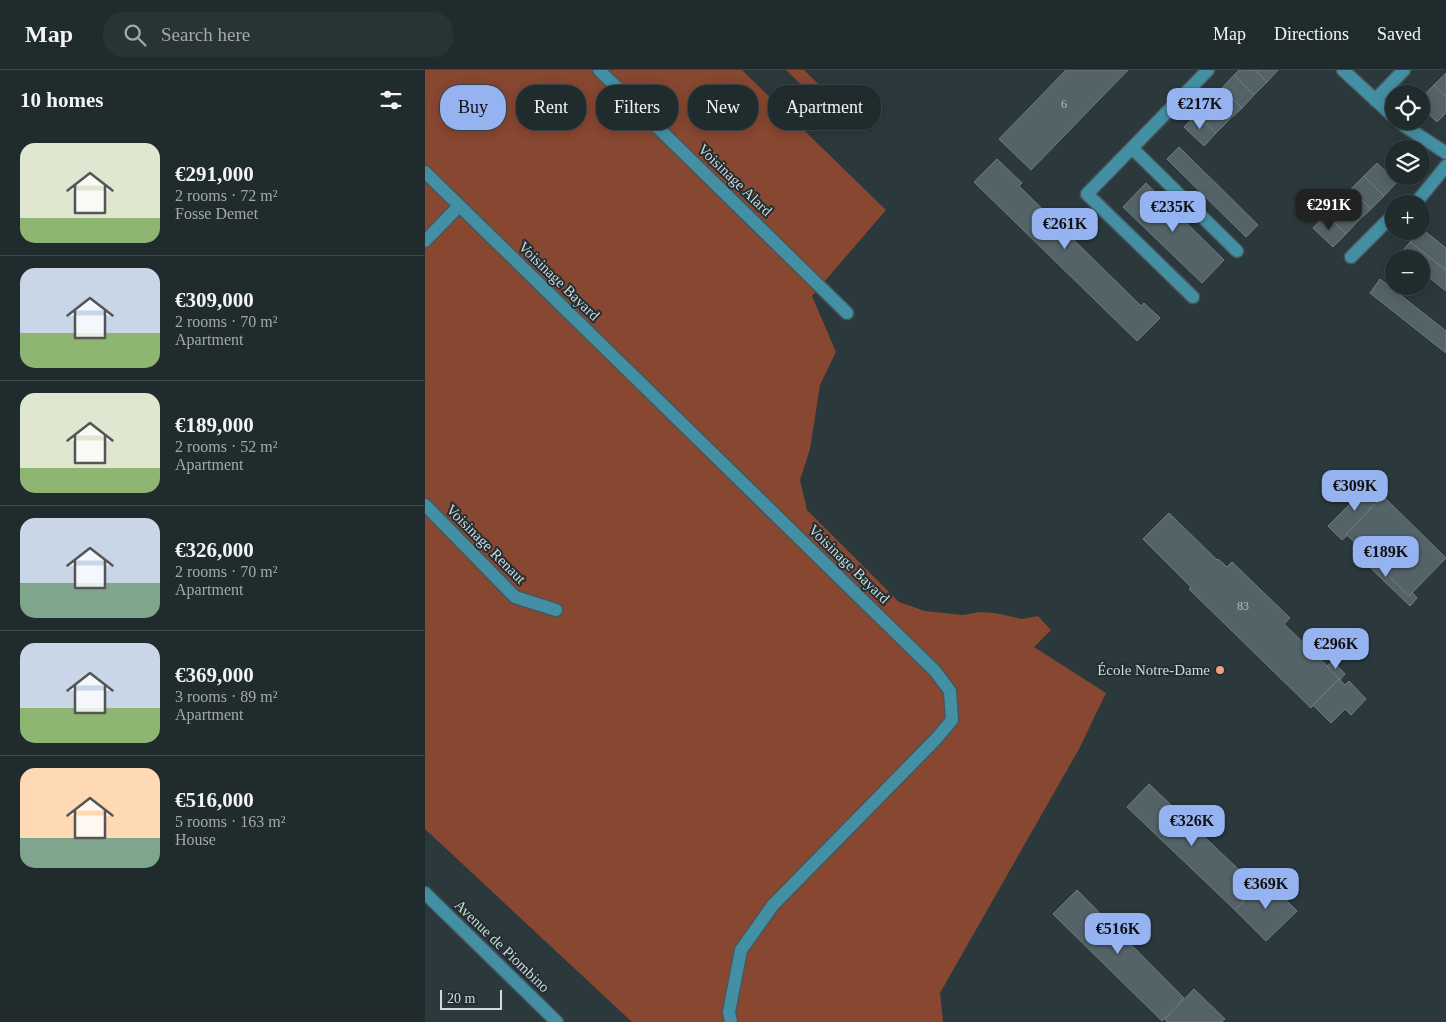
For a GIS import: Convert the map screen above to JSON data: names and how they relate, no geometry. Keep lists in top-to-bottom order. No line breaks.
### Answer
{"streets":{"street":["Voisinage Alard","Voisinage Bayard","Voisinage Renaut","Avenue de Piombino"]},"places":["École Notre-Dame"],"house_numbers":["6","83"],"scale_bar":"20 m","page":{"header":"Map","search":"Search here","nav":["Map","Directions","Saved"],"heading":"10 homes","map_buttons":["+","−"],"chip":["Buy","Rent","Filters","New","Apartment"],"price":["€217K","€291K","€235K","€261K","€309K","€189K","€296K","€326K","€369K","€516K"],"list":[{"name":"€291,000","note":"2 rooms · 72 m² · Fosse Demet"},{"name":"€309,000","note":"2 rooms · 70 m² · Apartment"},{"name":"€189,000","note":"2 rooms · 52 m² · Apartment"},{"name":"€326,000","note":"2 rooms · 70 m² · Apartment"},{"name":"€369,000","note":"3 rooms · 89 m² · Apartment"},{"name":"€516,000","note":"5 rooms · 163 m² · House"}],"scale":"20 m"}}
